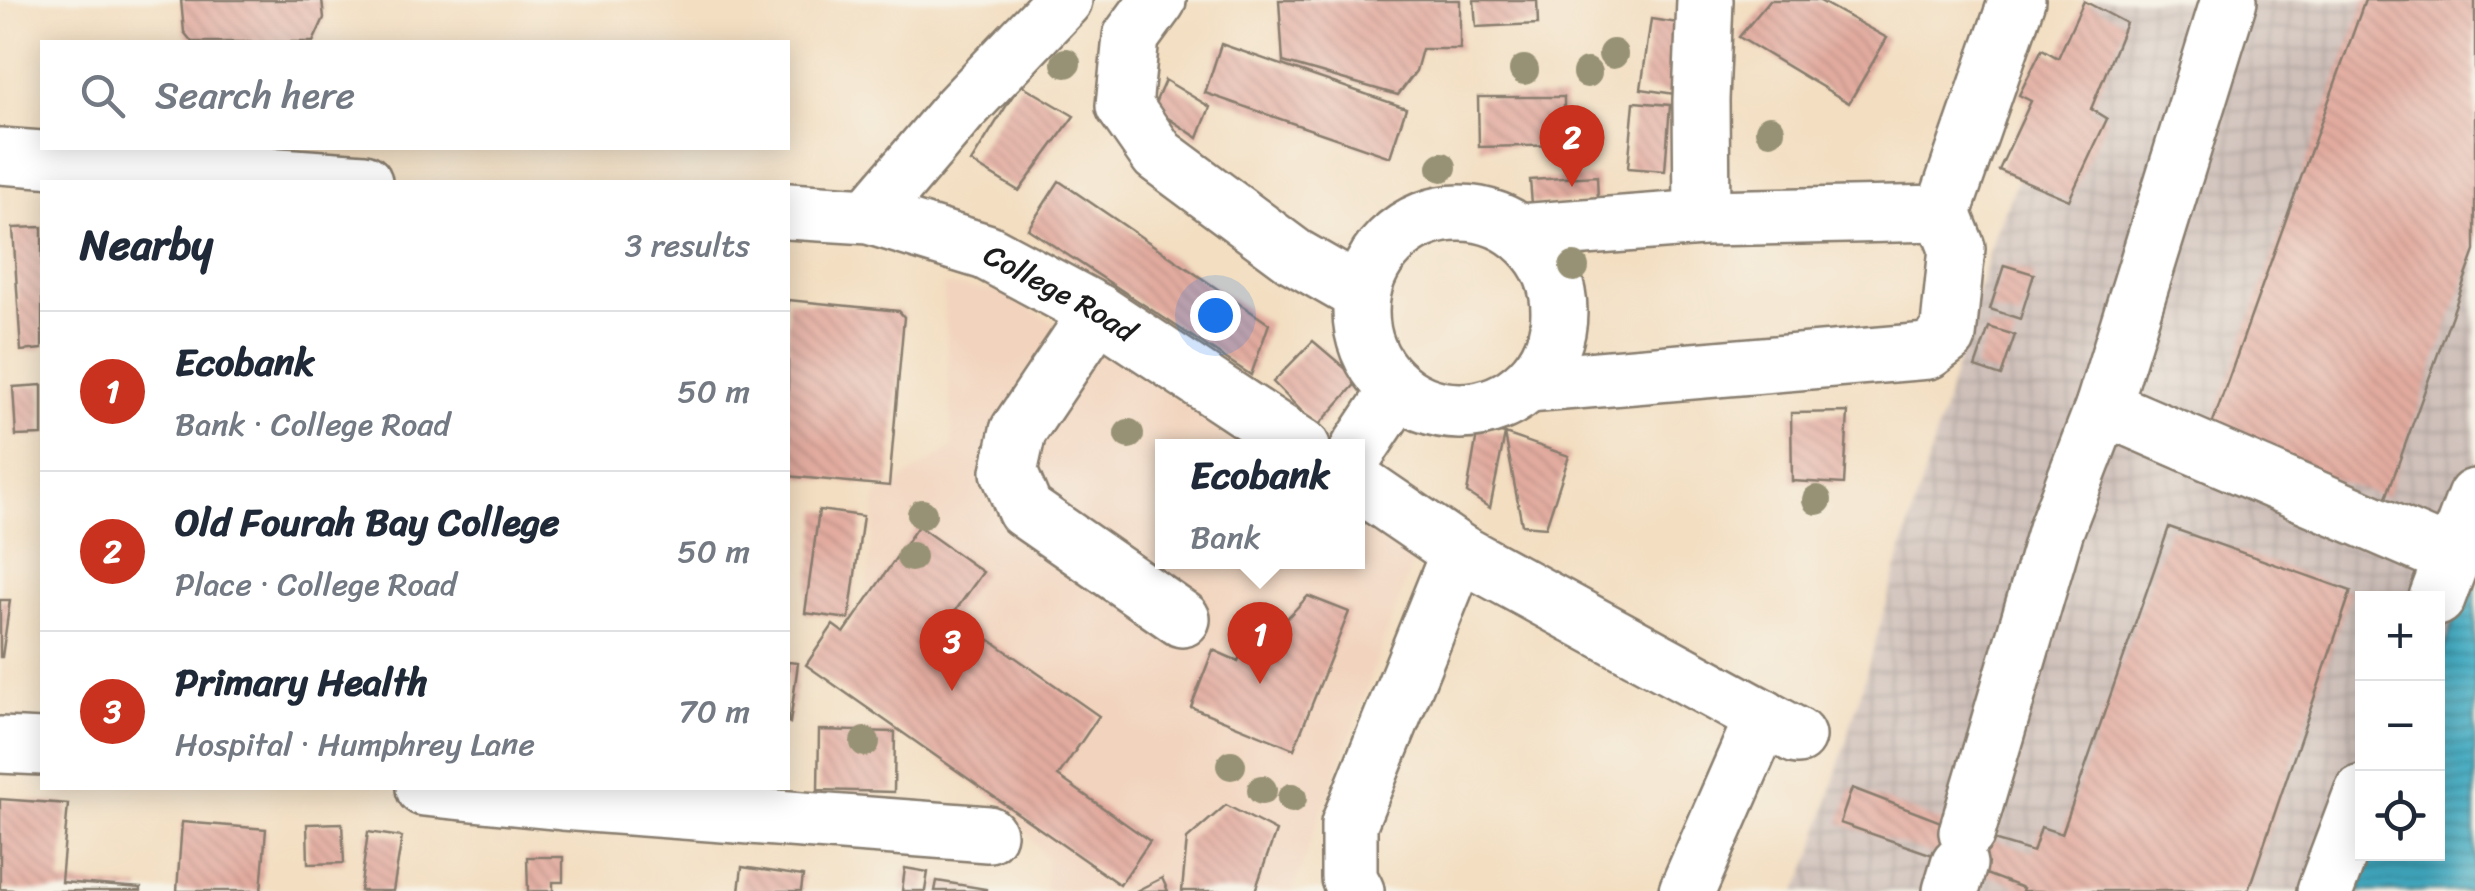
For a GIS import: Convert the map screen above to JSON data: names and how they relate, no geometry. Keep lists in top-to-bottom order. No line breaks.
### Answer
{"streets":{"street":["College Road"]},"page":{"search":"Search here","pins":["2","1","3"],"heading":["Nearby","3 results"],"list":[{"mark":"1","name":"Ecobank","note":"Bank · College Road","value":"50 m"},{"mark":"2","name":"Old Fourah Bay College","note":"Place · College Road","value":"50 m"},{"mark":"3","name":"Primary Health","note":"Hospital · Humphrey Lane","value":"70 m"}],"popup":["Ecobank","Bank"],"map_buttons":["+","−"]}}
